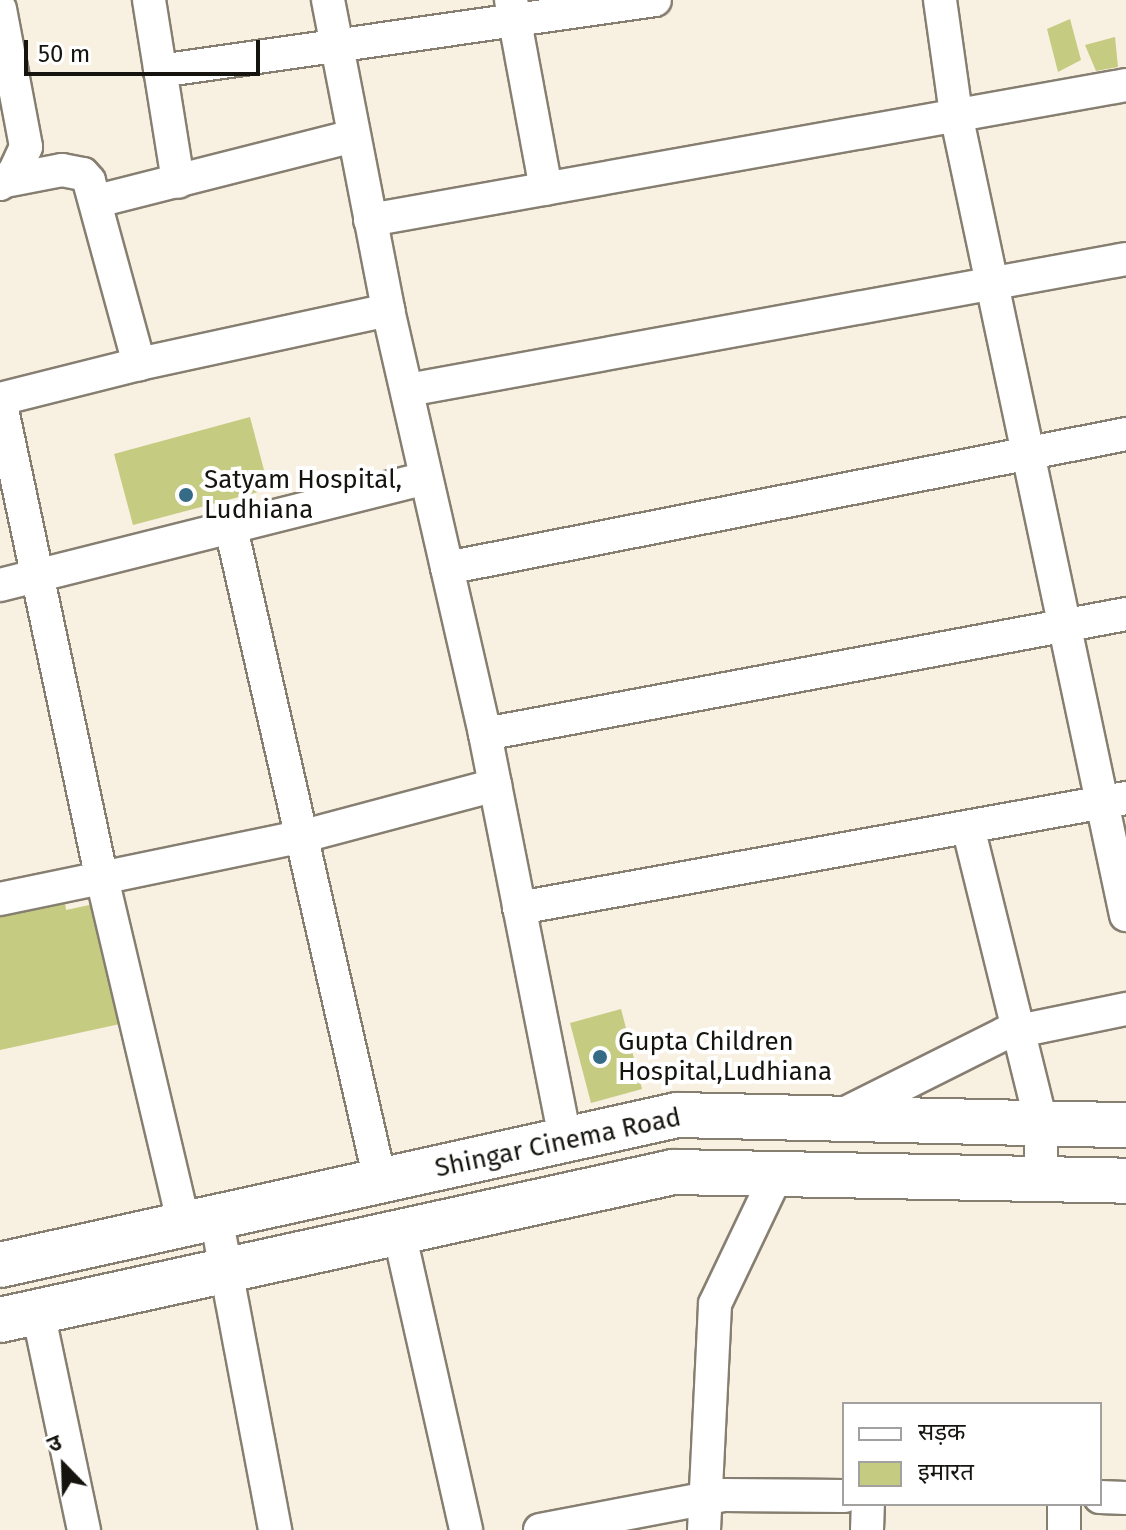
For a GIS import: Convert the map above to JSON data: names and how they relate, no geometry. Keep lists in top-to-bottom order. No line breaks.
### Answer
{"streets":{"street":["Shingar Cinema Road"]},"places":["Satyam Hospital, Ludhiana","Gupta Children Hospital,Ludhiana"],"legend":["सड़क","इमारत"],"scale_bar":"50 m","north":"top left"}
